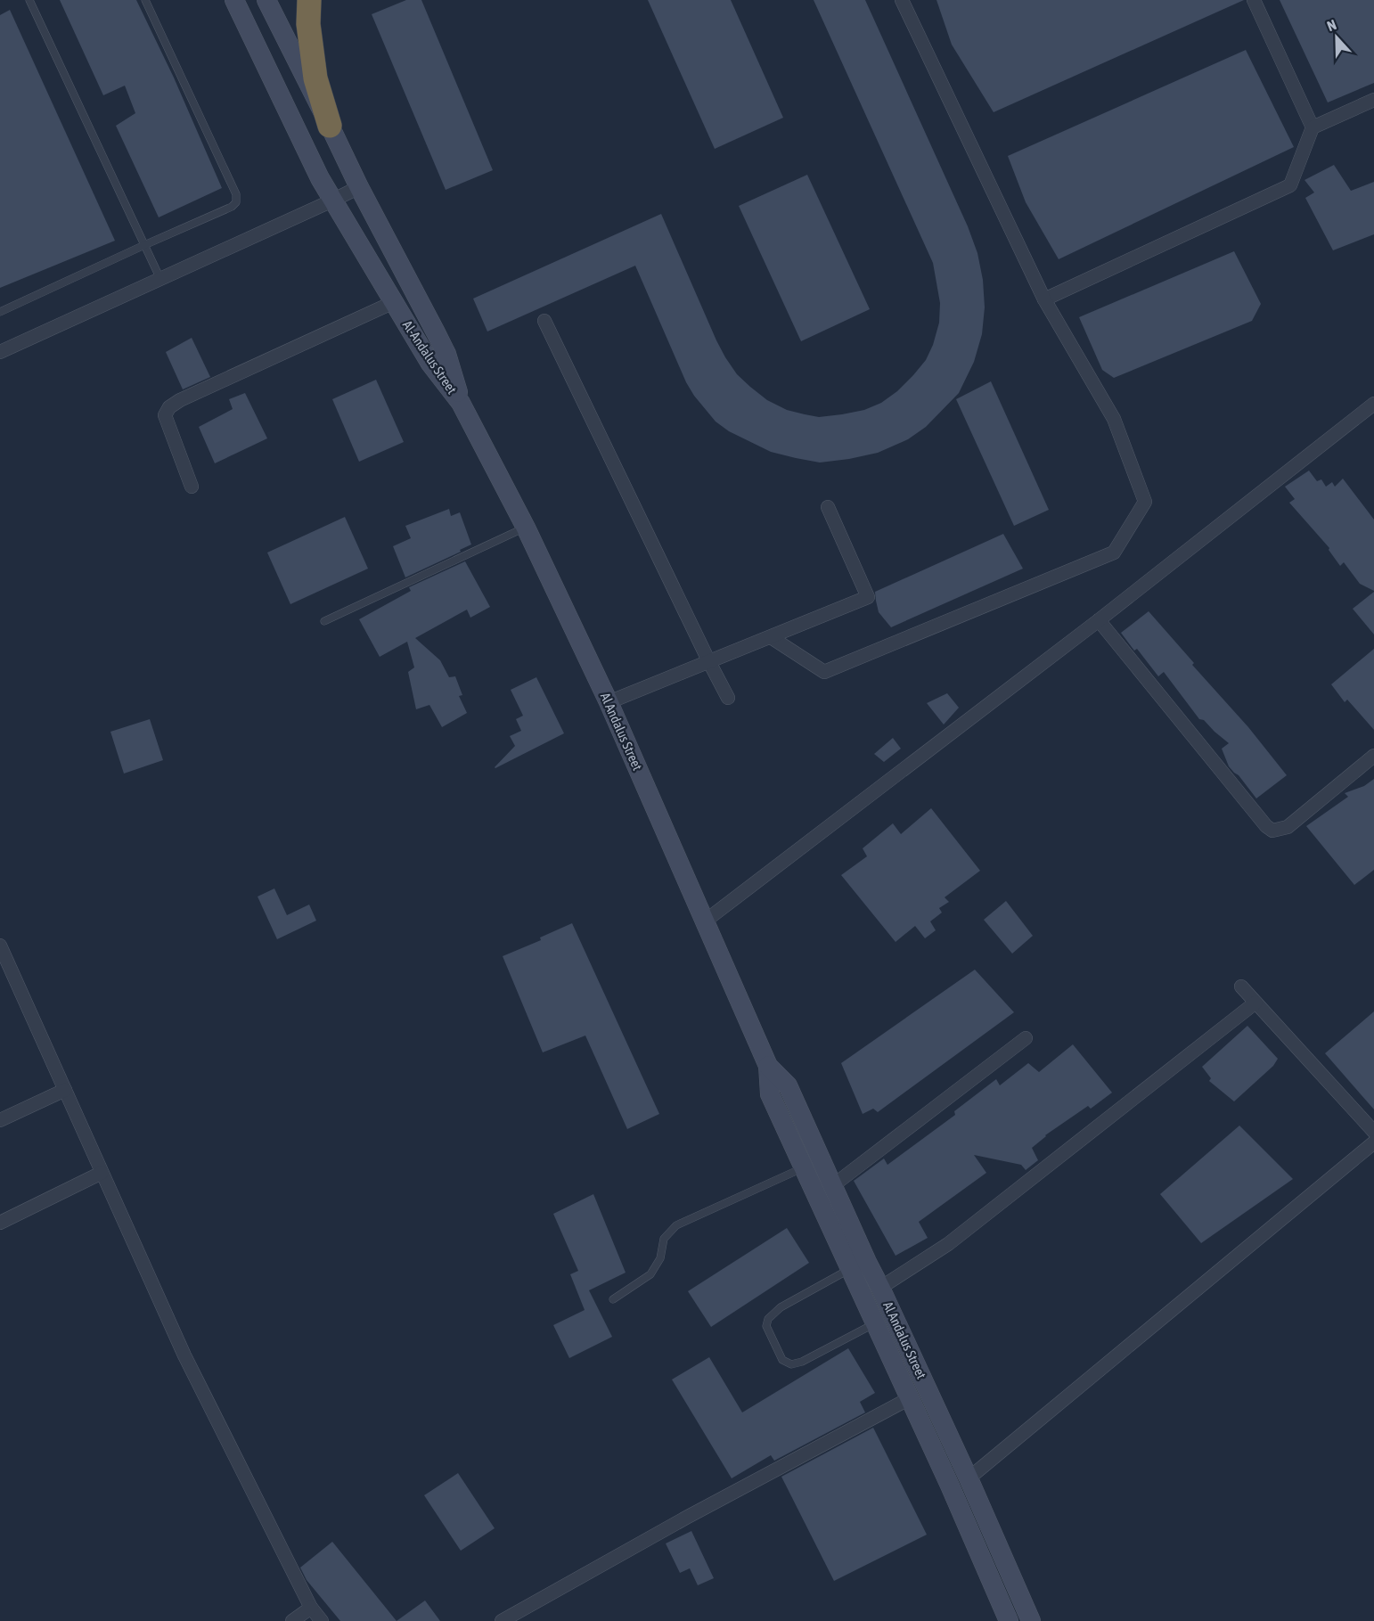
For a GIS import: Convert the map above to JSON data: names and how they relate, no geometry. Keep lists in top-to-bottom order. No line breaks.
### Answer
{"streets":{"main road":["Al-Andalus Street","Al Andalus Street"]},"crossings":[["Al-Andalus Street","Al Andalus Street"]],"north":"top"}
